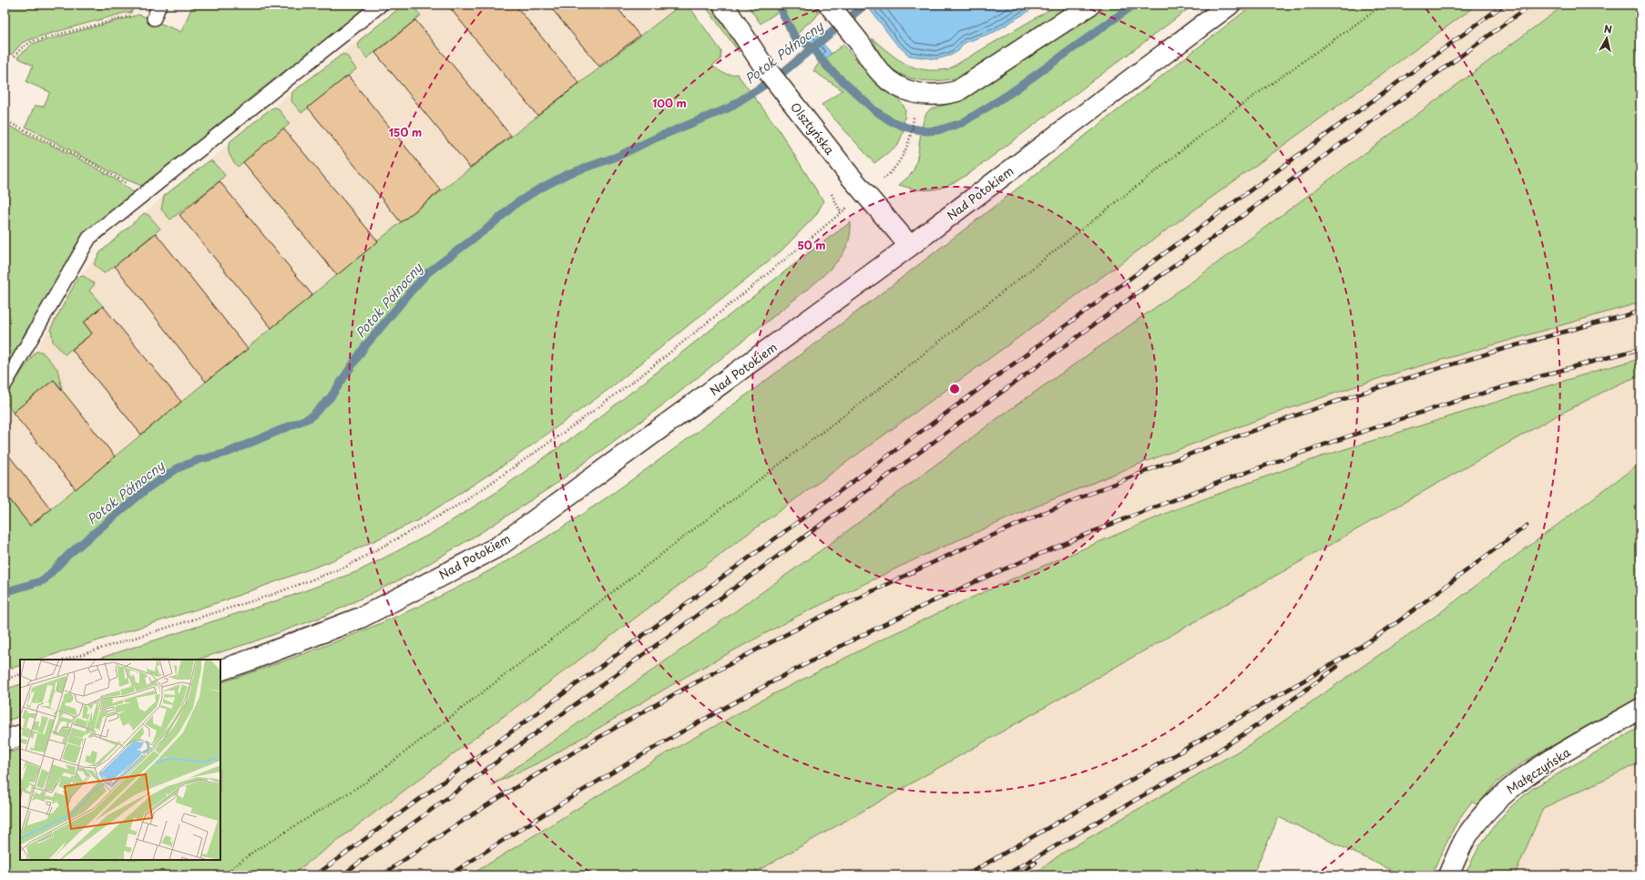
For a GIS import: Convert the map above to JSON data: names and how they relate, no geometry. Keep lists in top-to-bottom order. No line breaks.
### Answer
{"streets":{"main road":["Olsztyńska","Nad Potokiem","Małęczyńska"]},"crossings":[["Olsztyńska","Nad Potokiem"]],"water":["Potok Północny"],"north":"top","rings":["100 m","150 m","50 m"]}
